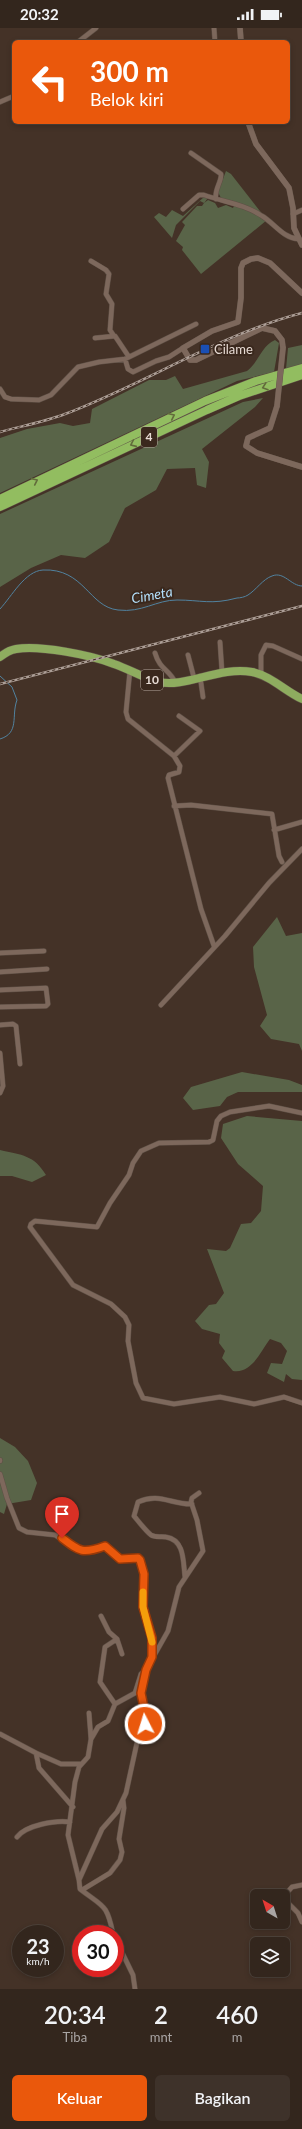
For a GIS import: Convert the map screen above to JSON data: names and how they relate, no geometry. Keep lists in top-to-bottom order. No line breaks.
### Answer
{"streets":{"highway":["4","10"]},"water":["Cimeta"],"places":{"transit":["Cilame"]},"north":"top left","page":{"status":"20:32","turn":["300 m","Belok kiri"],"speed":"23 km/h","limit":"30","eta":["20:34","Tiba","2","mnt","460","m"],"buttons":["Keluar","Bagikan"]}}
